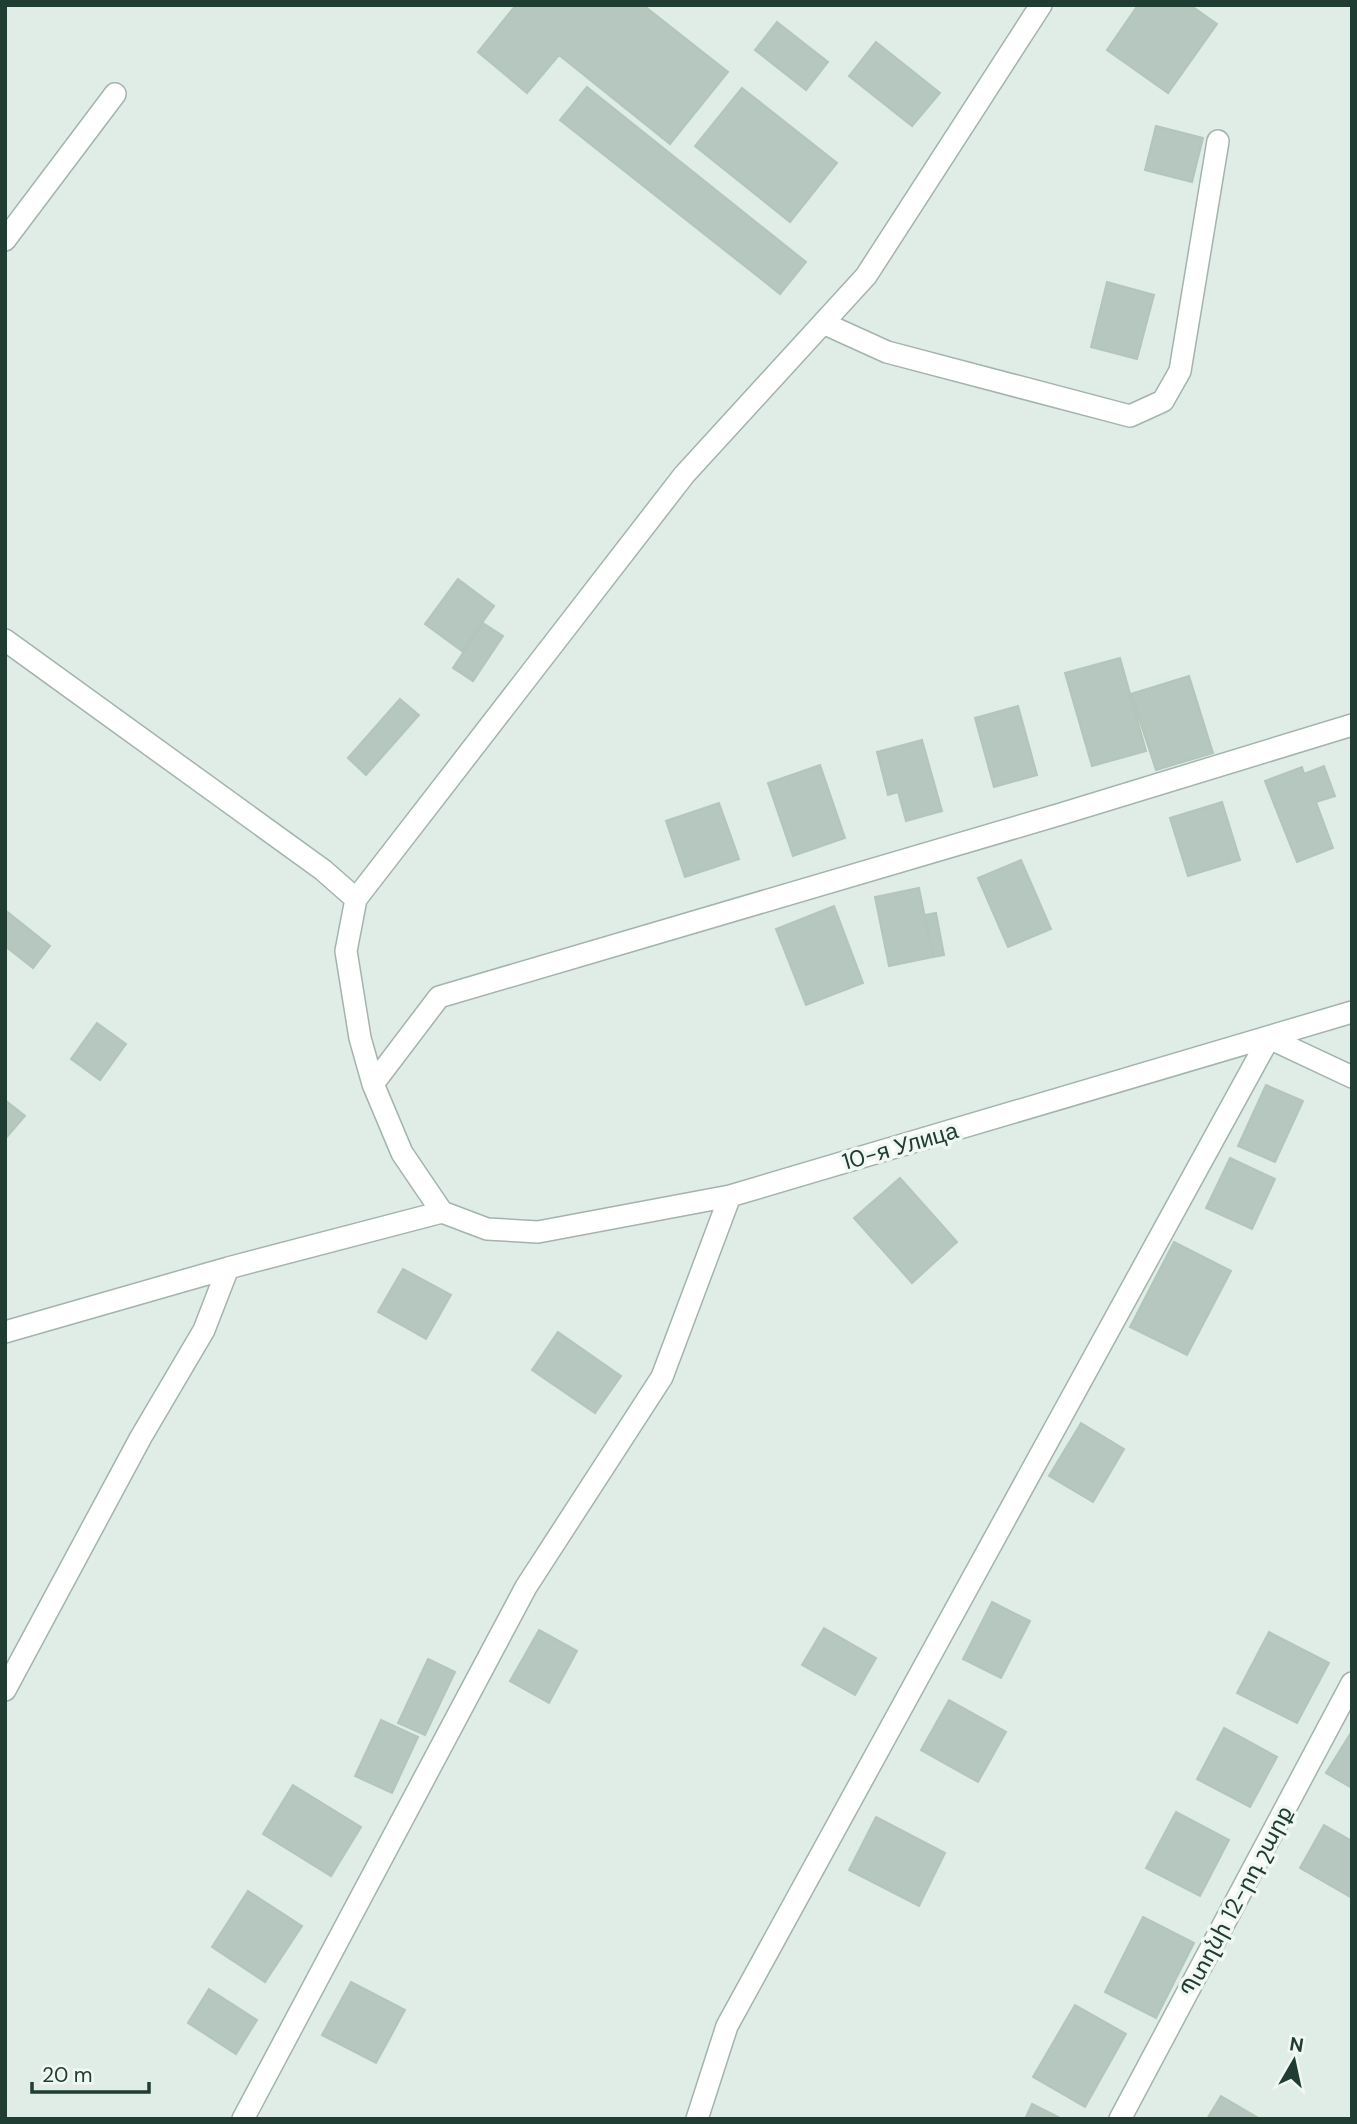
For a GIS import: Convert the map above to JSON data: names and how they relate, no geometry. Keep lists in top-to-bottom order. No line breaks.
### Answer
{"streets":{"street":["10-я Улица","Պտղնի 12-րդ շարք"]},"scale_bar":"20 m","north":"top"}
